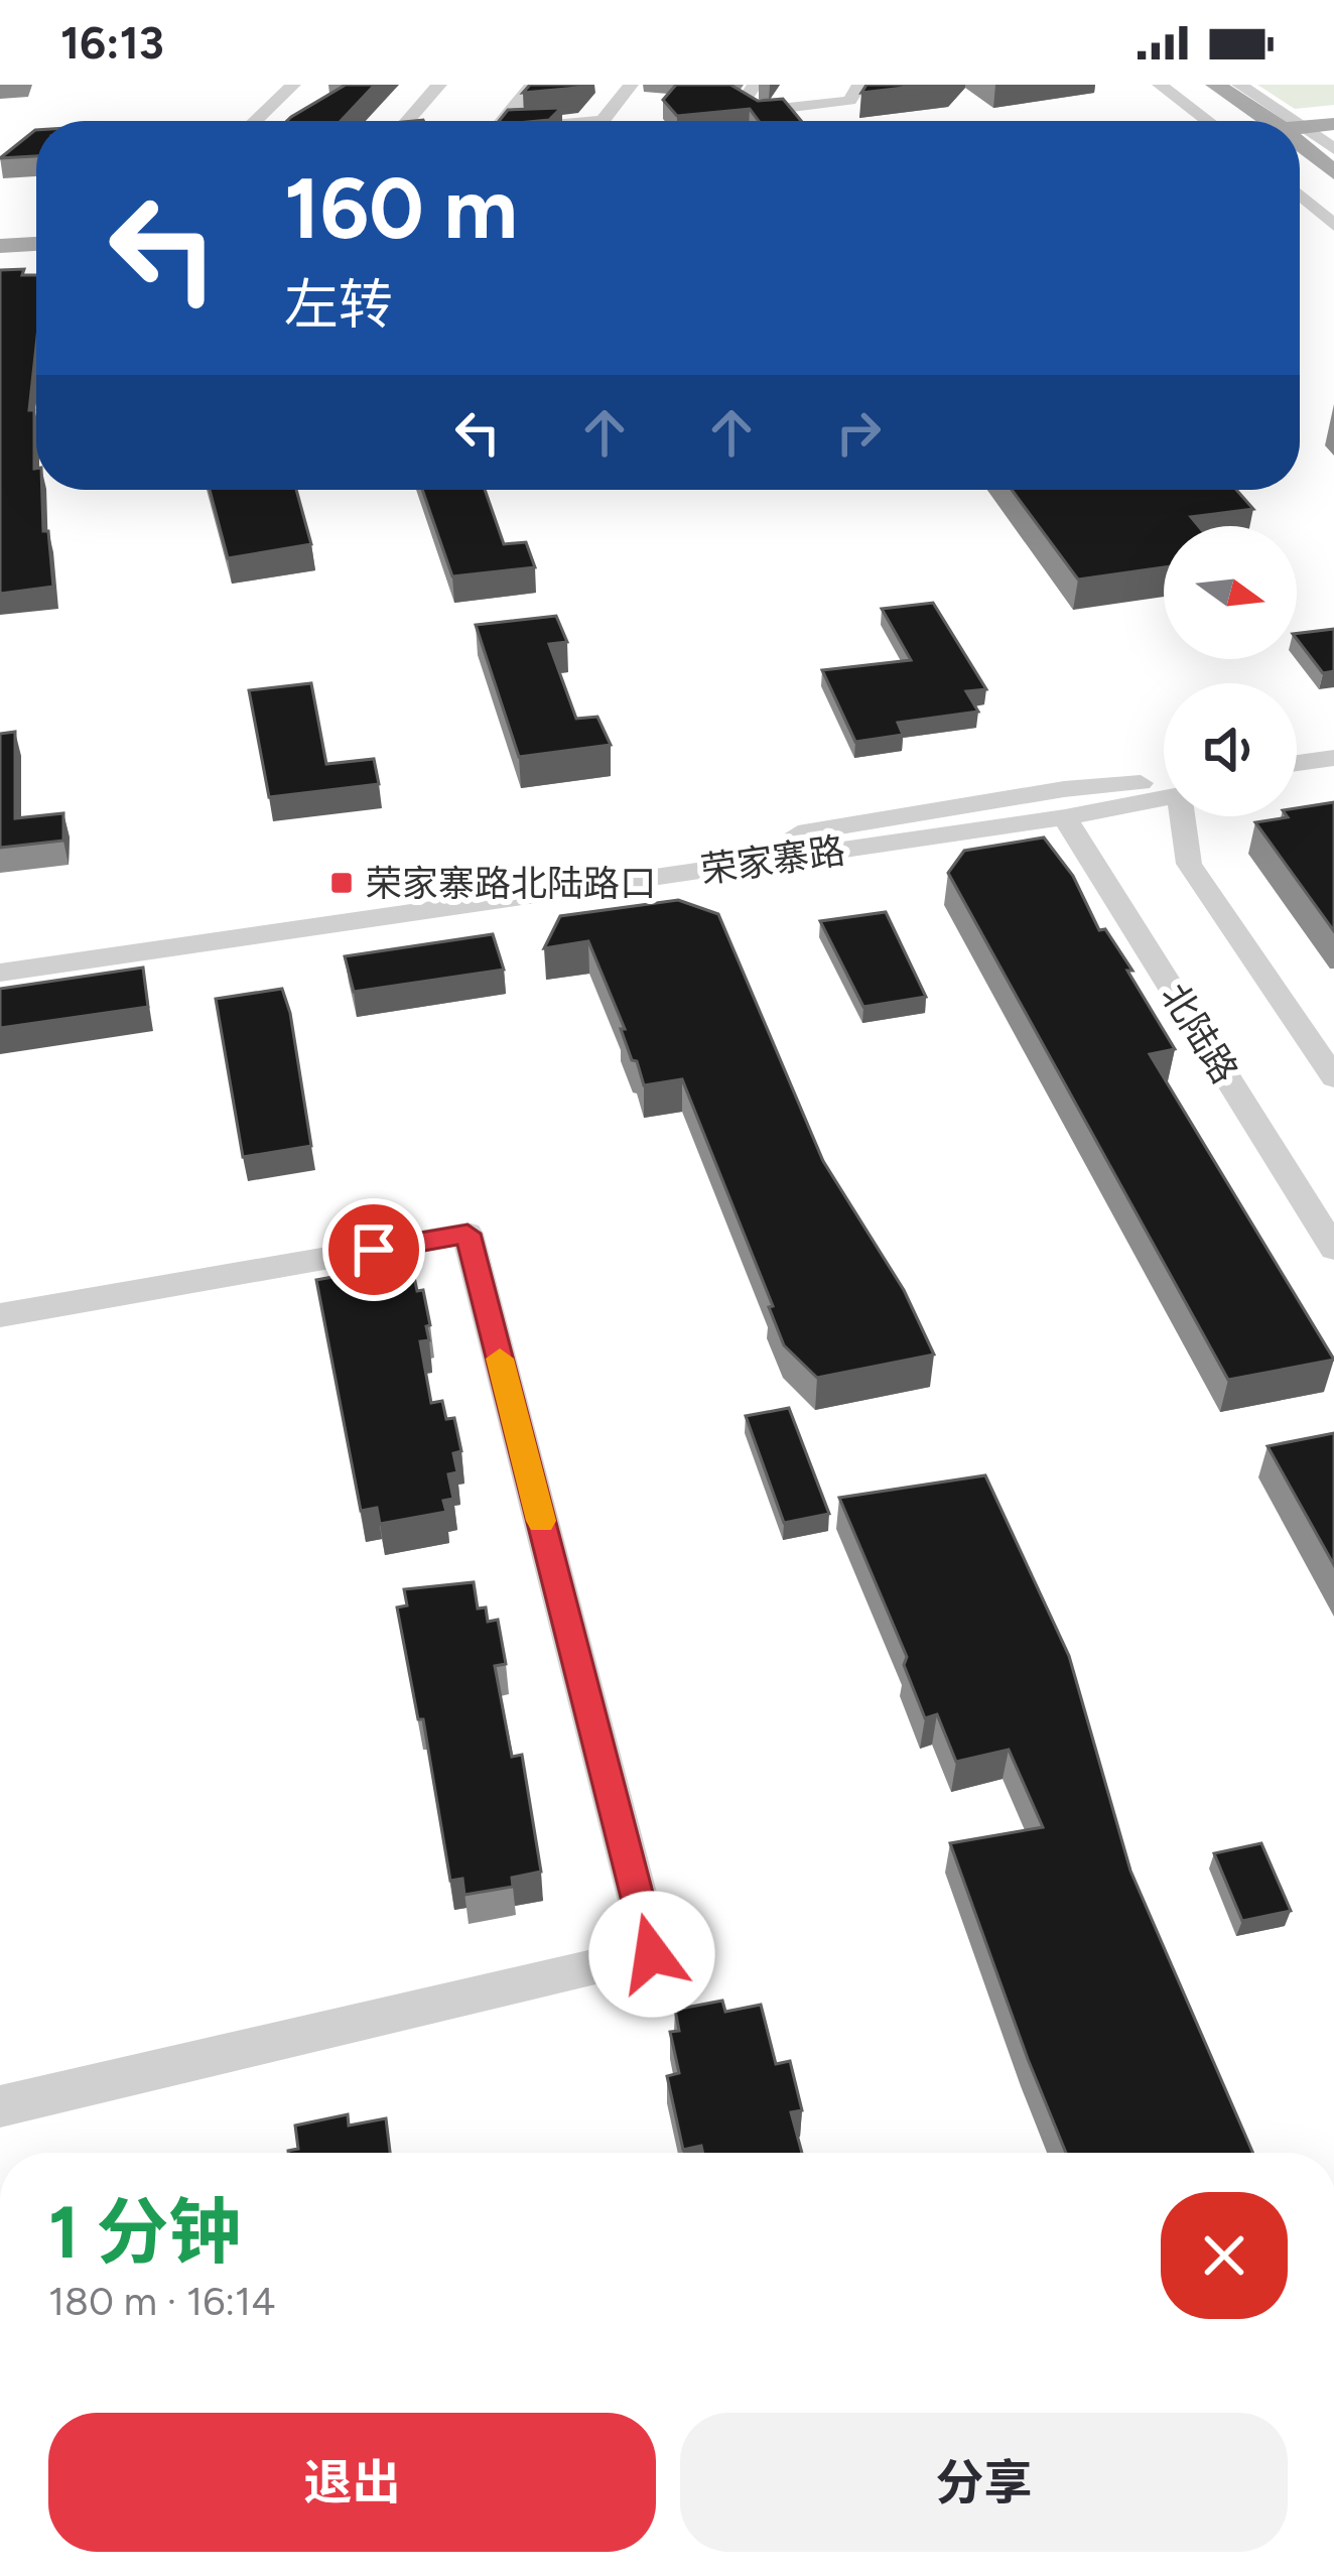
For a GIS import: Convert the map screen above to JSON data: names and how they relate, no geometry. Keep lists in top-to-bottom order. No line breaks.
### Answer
{"streets":{"street":["荣家寨路","北陆路"]},"crossings":[["荣家寨路","北陆路"]],"places":{"transit":["荣家寨路北陆路口"]},"north":"right","page":{"status":"16:13","turn":["160 m","左转"],"heading":["1 分钟","180 m · 16:14"],"buttons":["退出","分享"]}}
